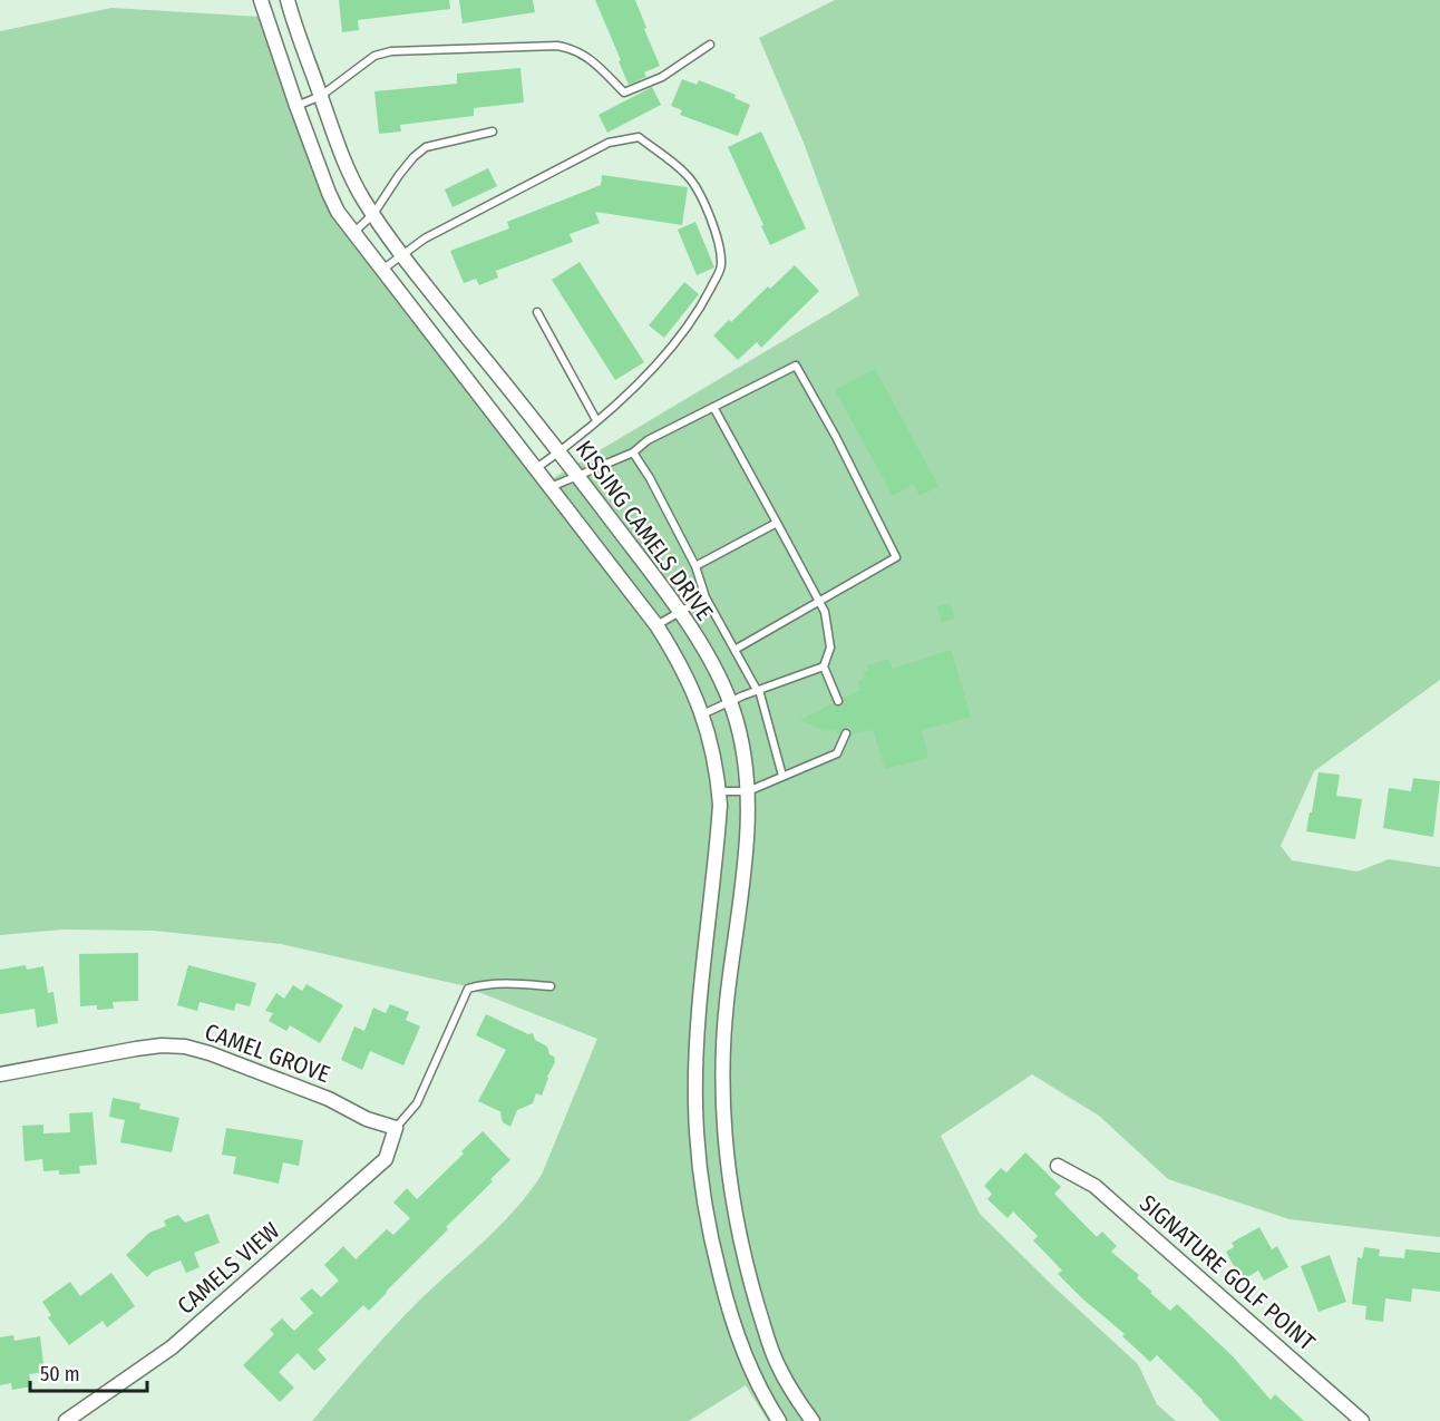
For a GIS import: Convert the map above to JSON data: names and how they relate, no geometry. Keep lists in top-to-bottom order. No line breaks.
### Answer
{"streets":{"street":["KISSING CAMELS DRIVE","CAMEL GROVE","CAMELS VIEW","SIGNATURE GOLF POINT"]},"crossings":[["CAMEL GROVE","CAMELS VIEW"]],"scale_bar":"50 m"}
